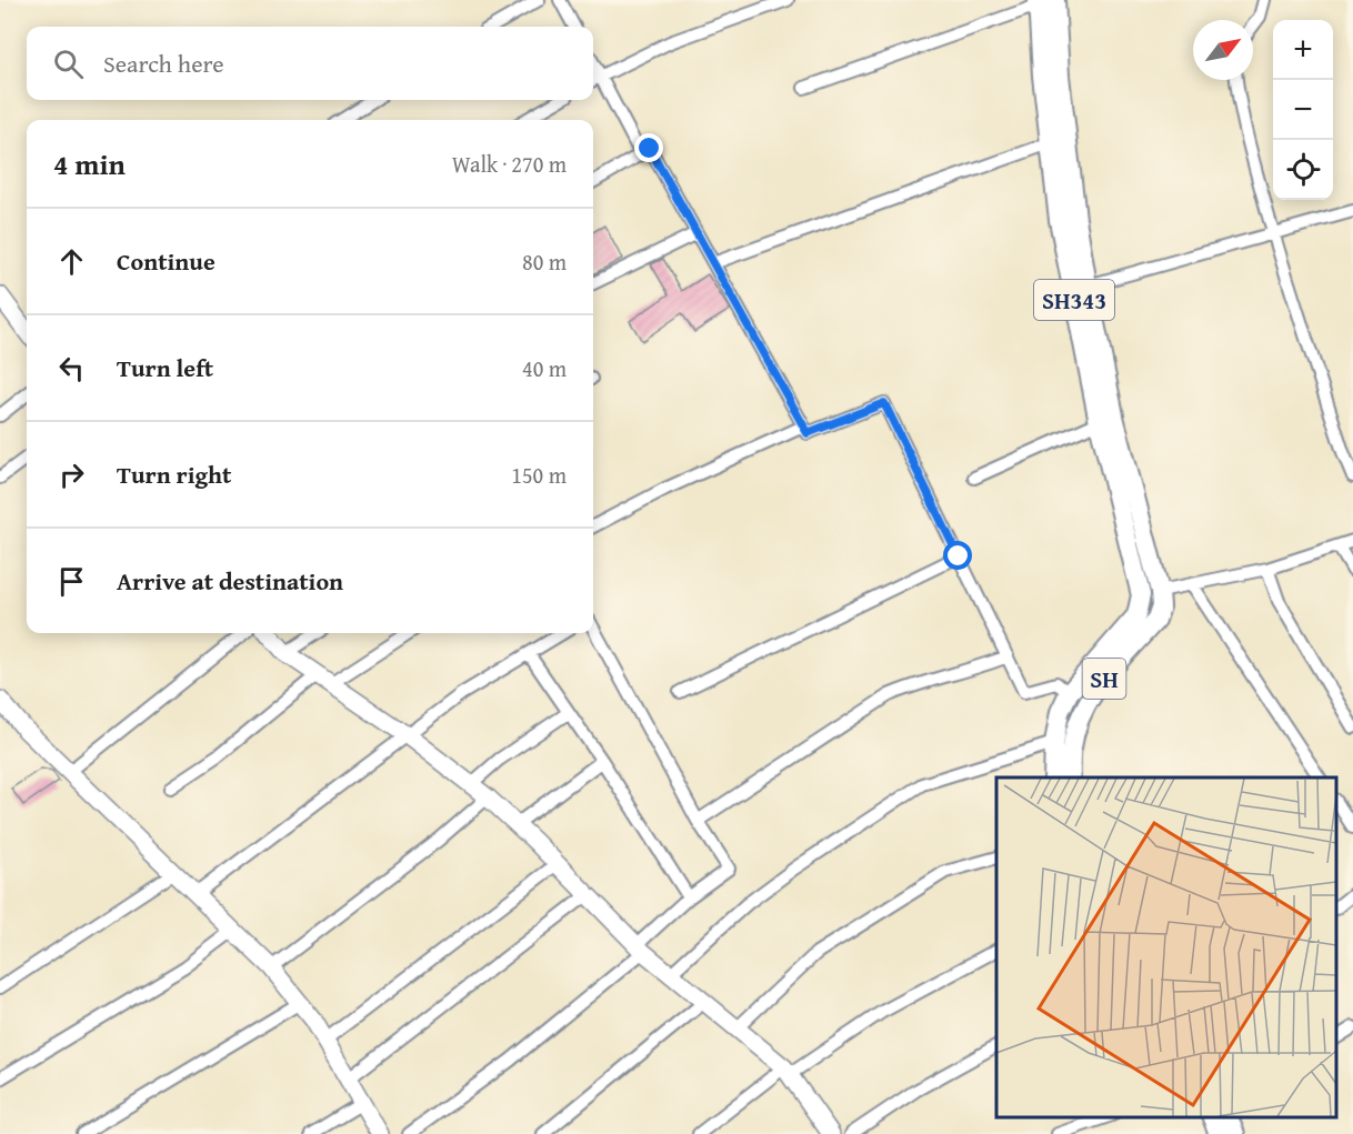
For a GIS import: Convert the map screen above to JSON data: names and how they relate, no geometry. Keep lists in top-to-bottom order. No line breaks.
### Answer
{"streets":{"main road":["SH343","SH"]},"crossings":[["SH343","SH"]],"north":"top right","page":{"map_buttons":["+","−"],"search":"Search here","heading":["4 min","Walk · 270 m"],"list":[["Continue","80 m"],["Turn left","40 m"],["Turn right","150 m"],"Arrive at destination"]}}
